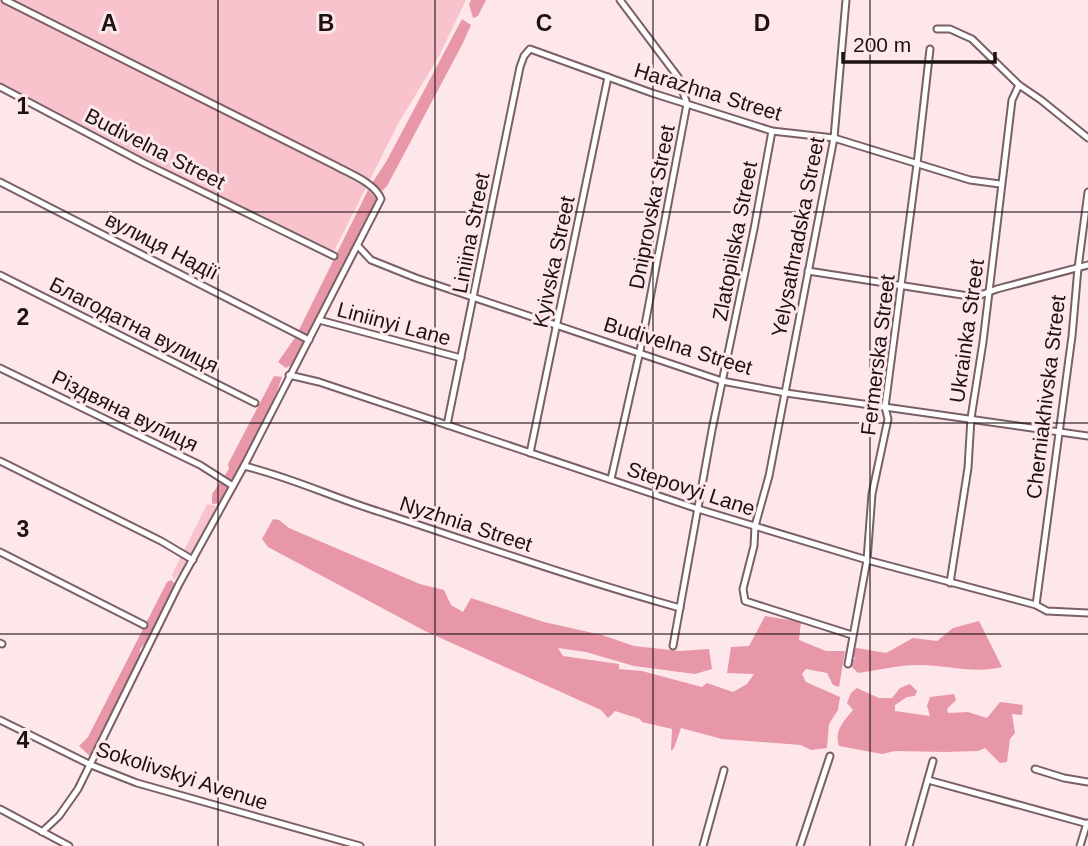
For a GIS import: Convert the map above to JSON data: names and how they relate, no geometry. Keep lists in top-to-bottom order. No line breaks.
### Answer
{"streets":{"street":["Harazhna Street","Budivelna Street","Dniprovska Street","Liniina Street","Yelysathradska Street","Zlatopilska Street","вулиця Надії","Kyivska Street","Liniinyi Lane","Благодатна вулиця","Ukrainka Street","Fermerska Street","Cherniakhivska Street","Різдвяна вулиця","Stepovyi Lane","Nyzhnia Street","Sokolivskyi Avenue"]},"crossings":[["Harazhna Street","Dniprovska Street"],["Harazhna Street","Liniina Street"],["Harazhna Street","Yelysathradska Street"],["Harazhna Street","Zlatopilska Street"],["Harazhna Street","Kyivska Street"],["Harazhna Street","Ukrainka Street"],["Harazhna Street","Fermerska Street"],["Budivelna Street","Dniprovska Street"],["Budivelna Street","Liniina Street"],["Budivelna Street","Yelysathradska Street"],["Budivelna Street","Zlatopilska Street"],["Budivelna Street","Kyivska Street"],["Budivelna Street","Ukrainka Street"],["Budivelna Street","Fermerska Street"],["Budivelna Street","Cherniakhivska Street"],["Dniprovska Street","Stepovyi Lane"],["Liniina Street","Liniinyi Lane"],["Liniina Street","Stepovyi Lane"],["Yelysathradska Street","Fermerska Street"],["Yelysathradska Street","Stepovyi Lane"],["Zlatopilska Street","Stepovyi Lane"],["Zlatopilska Street","Nyzhnia Street"],["Kyivska Street","Stepovyi Lane"],["Ukrainka Street","Stepovyi Lane"],["Fermerska Street","Stepovyi Lane"],["Cherniakhivska Street","Stepovyi Lane"]],"scale_bar":"200 m","grid":{"columns":["A","B","C","D"],"rows":["1","2","3","4"]}}
